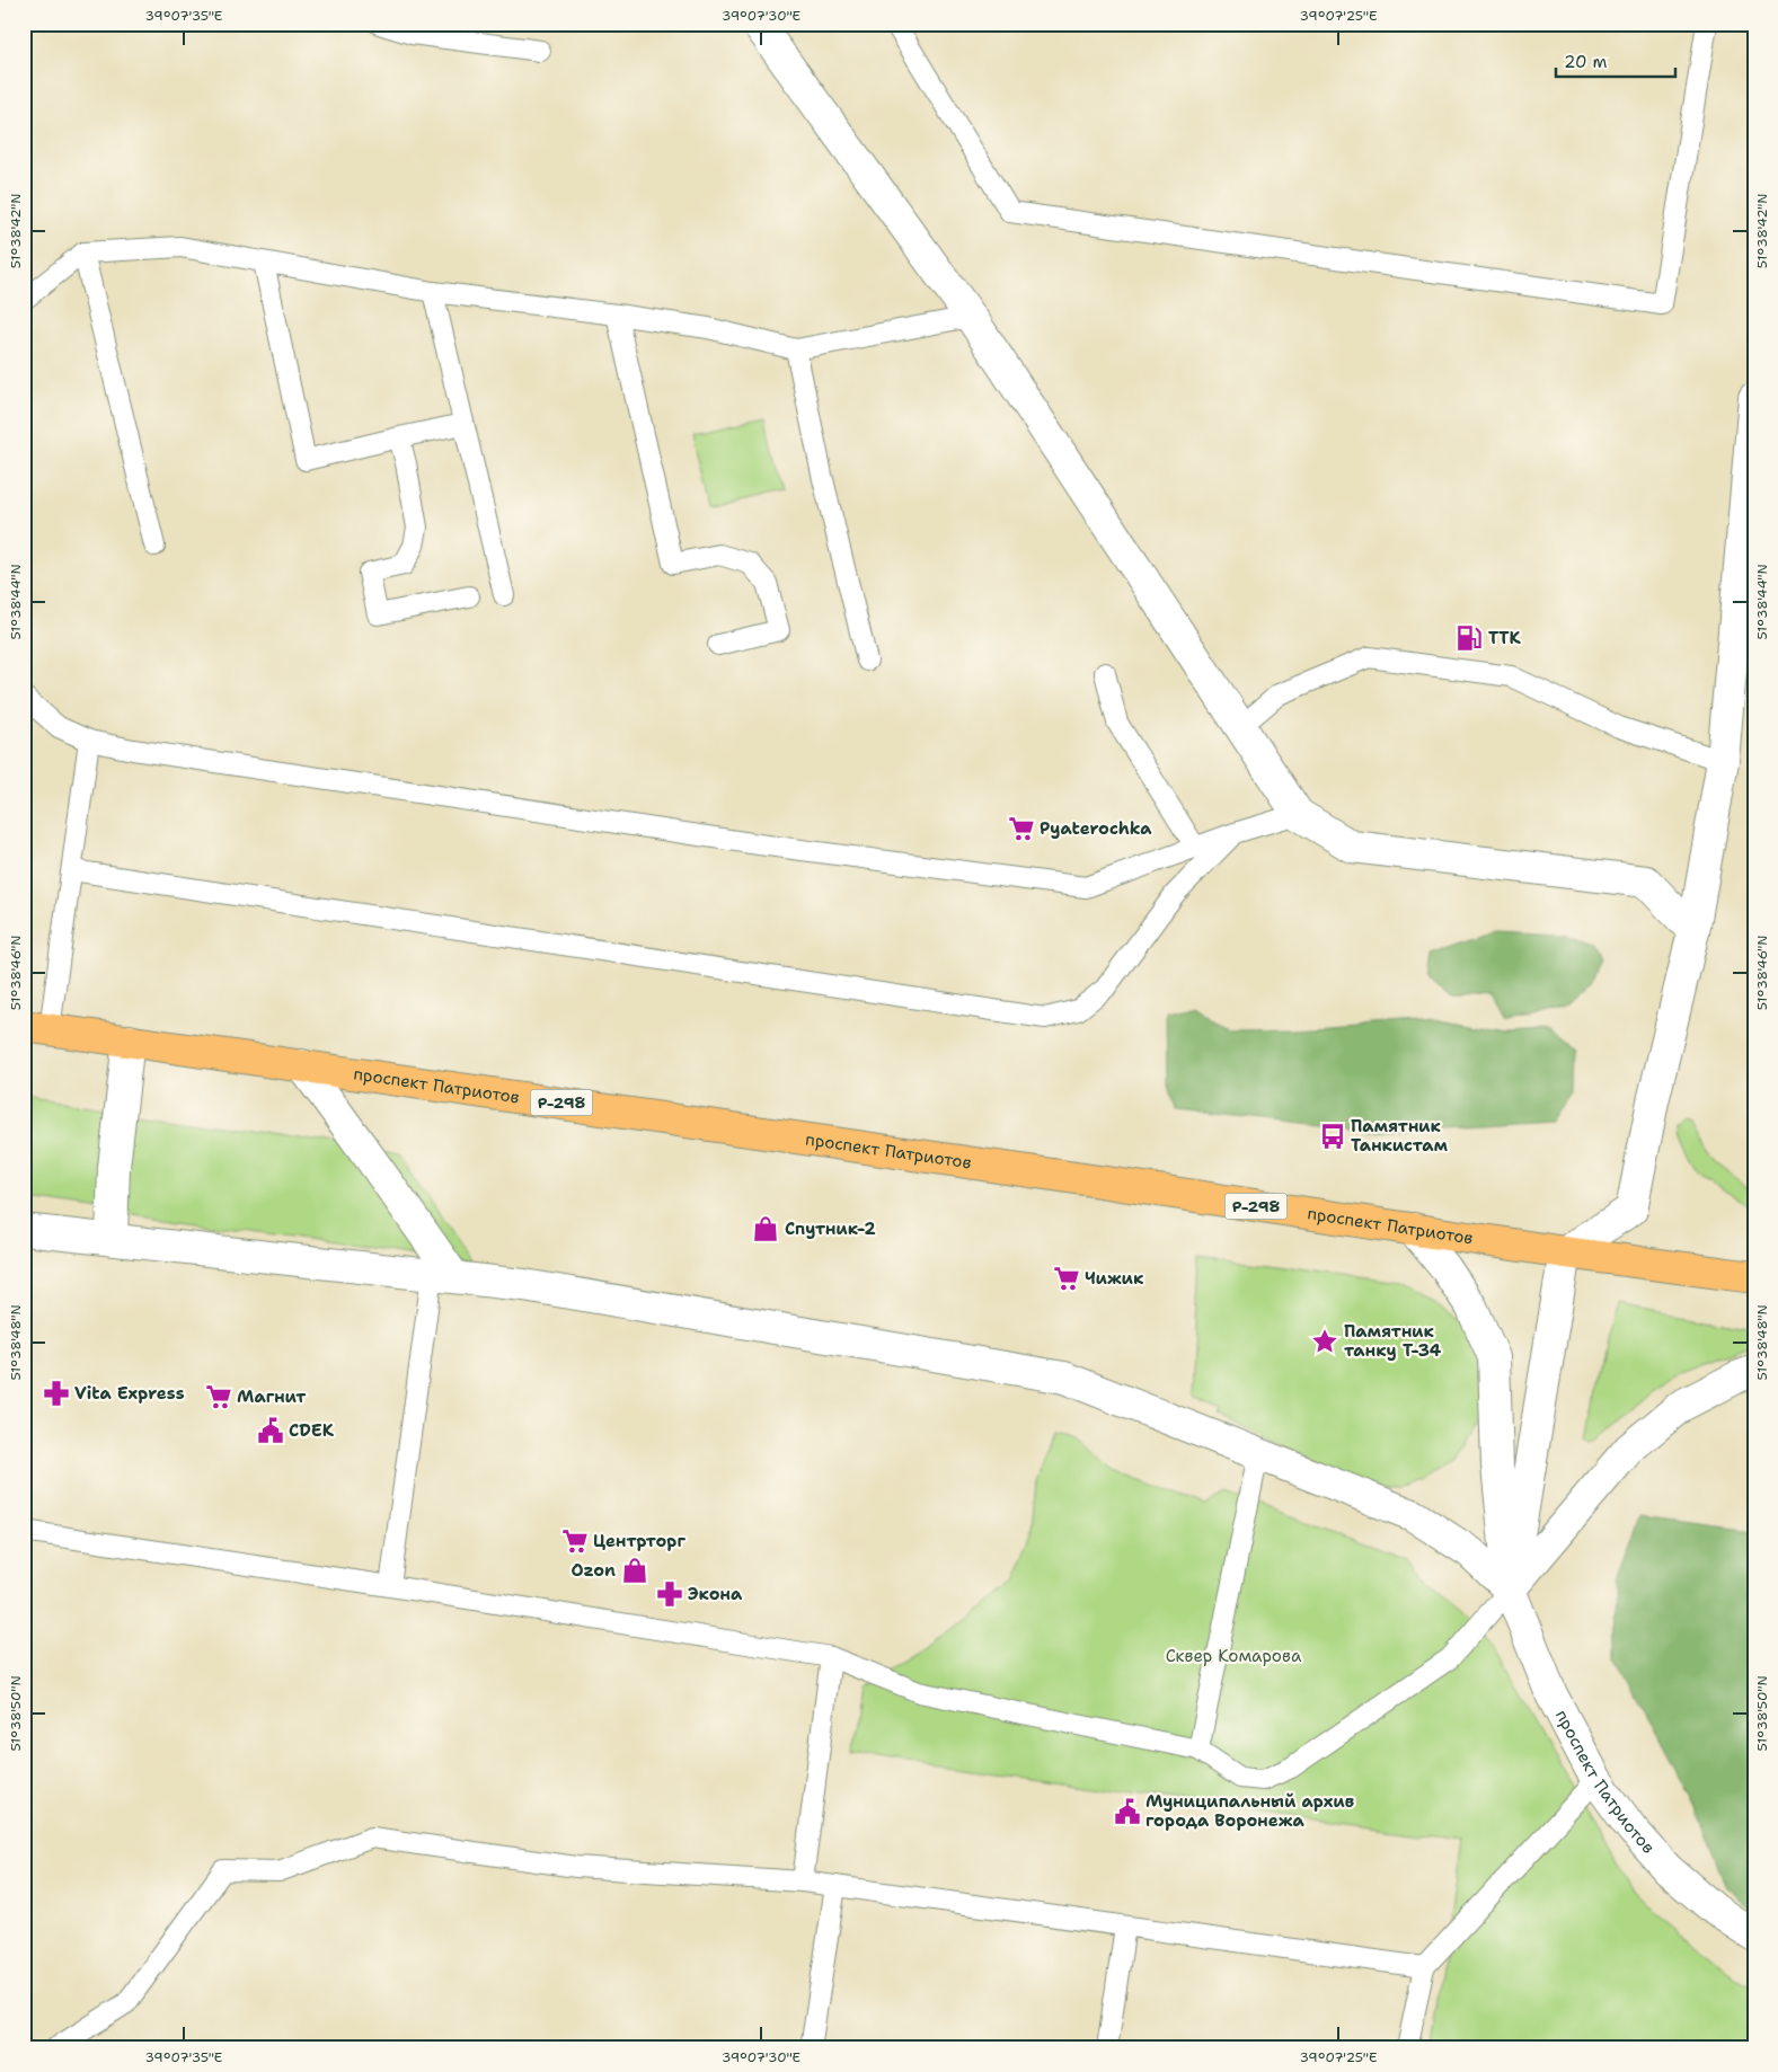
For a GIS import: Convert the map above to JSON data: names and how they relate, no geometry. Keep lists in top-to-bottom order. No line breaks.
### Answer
{"streets":{"highway":["проспект Патриотов","Р-298"]},"parks":["Сквер Комарова"],"places":{"fuel station":["ТТК"],"supermarket":["Pyaterochka","Чижик","Магнит","Центрторг"],"bus stop":["Памятник Танкистам"],"shop":["Спутник-2","Ozon"],"place":["Памятник танку Т-34"],"pharmacy":["Vita Express","Экона"],"public building":["CDEK","Муниципальный архив города Воронежа"]},"scale_bar":"20 m","coordinates":["39°07'35\"E","39°07'30\"E","39°07'25\"E","51°38'42\"N","51°38'44\"N","51°38'46\"N","51°38'48\"N","51°38'50\"N"]}
